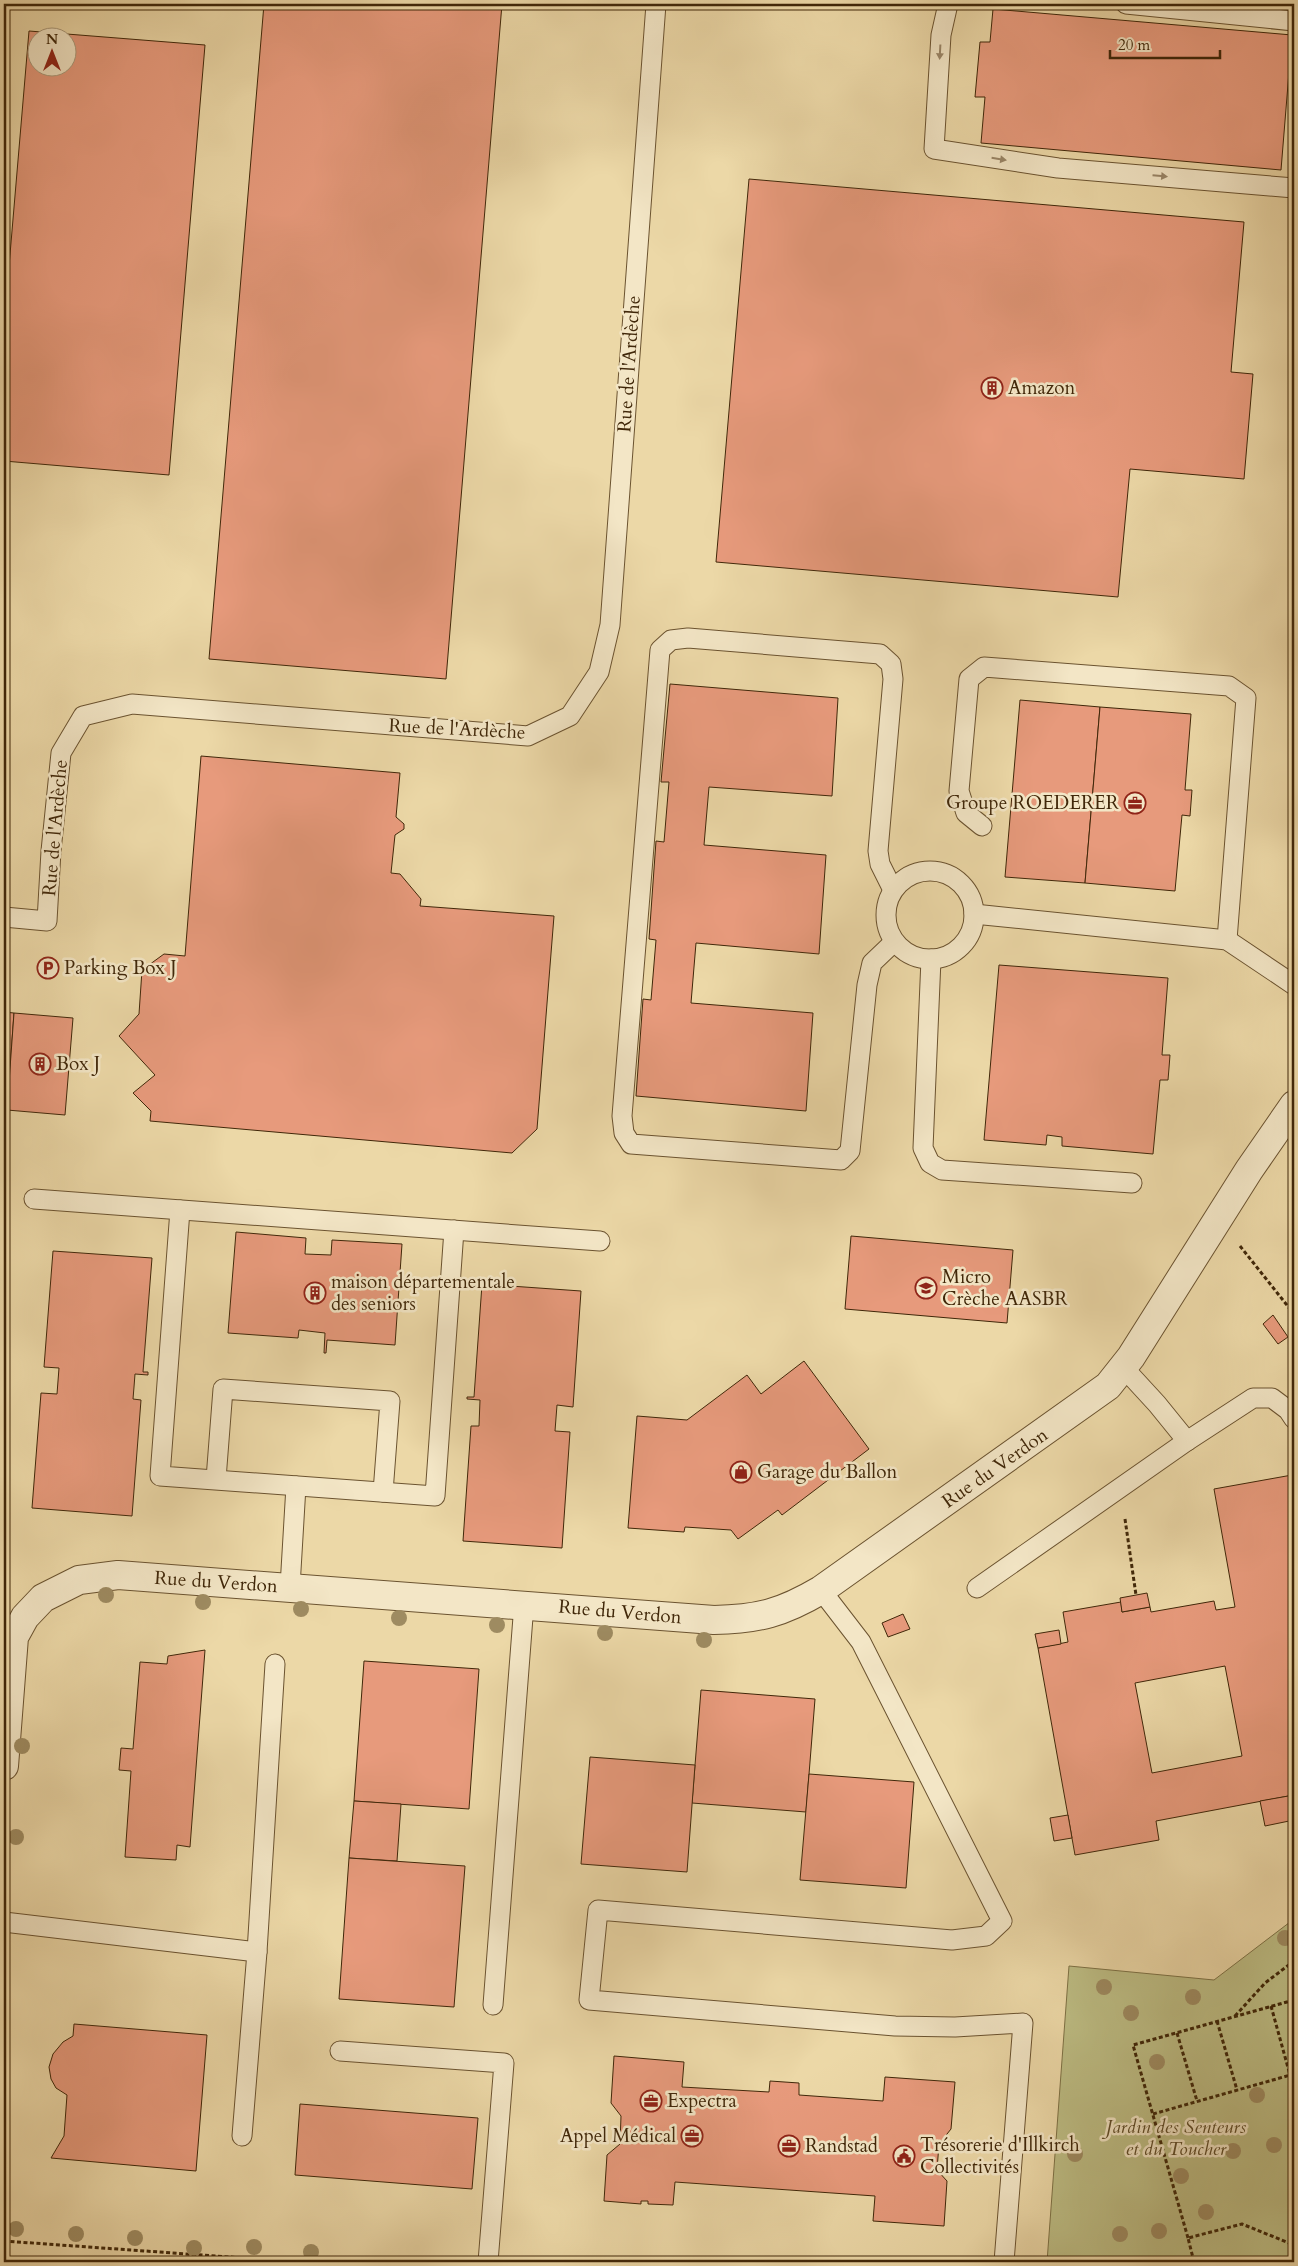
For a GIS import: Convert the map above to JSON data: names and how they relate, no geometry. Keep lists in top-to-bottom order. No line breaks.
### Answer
{"streets":{"street":["Rue du Verdon"],"lane":["Rue de l'Ardèche"]},"parks":["Jardin des Senteurs et du Toucher"],"places":{"building":["Amazon","Box J","maison départementale des seniors"],"office":["Groupe ROEDERER","Expectra","Appel Médical","Randstad"],"parking":["Parking Box J"],"school or university":["Micro Crèche AASBR"],"shop":["Garage du Ballon"],"public building":["Trésorerie d'Illkirch Collectivités"]},"scale_bar":"20 m","north":"top"}
